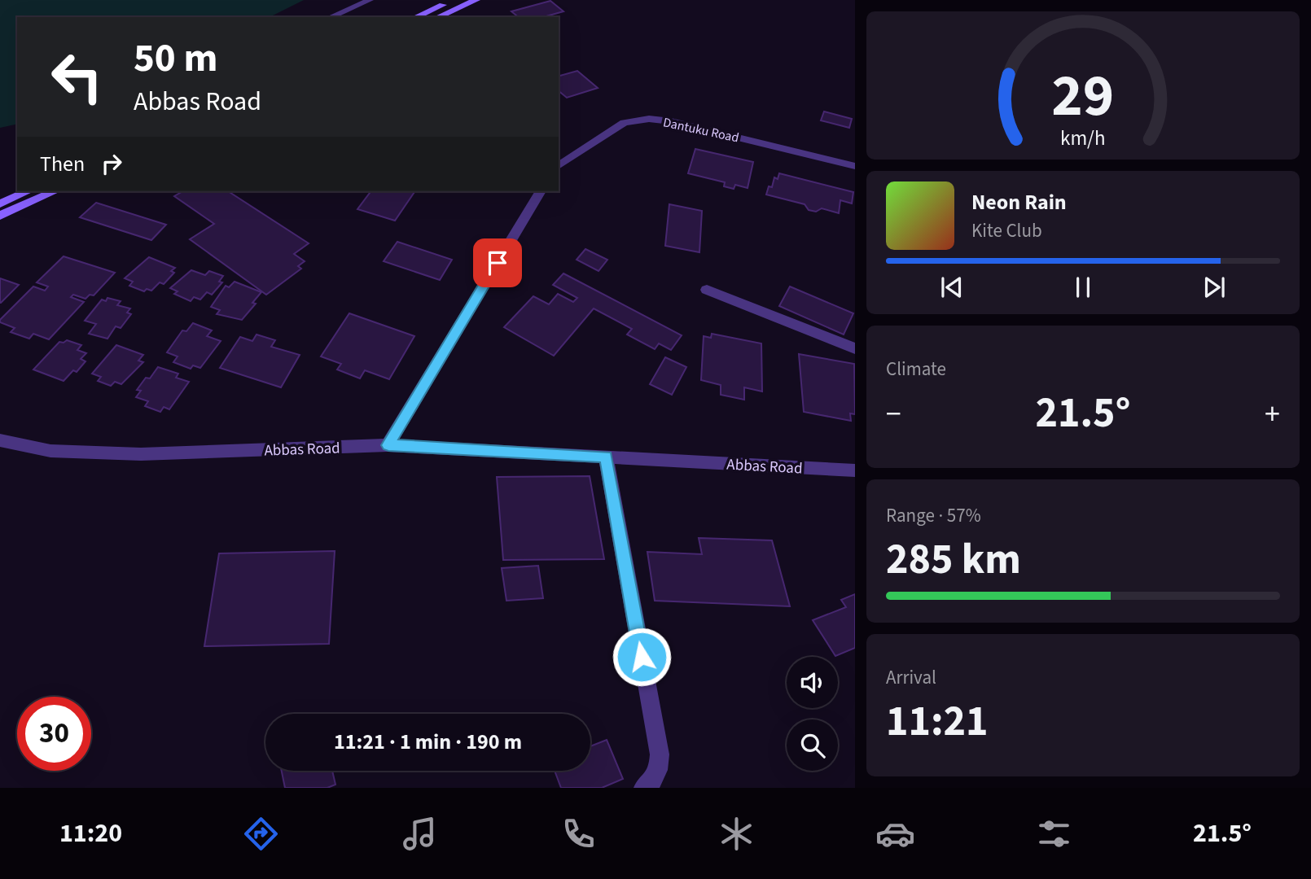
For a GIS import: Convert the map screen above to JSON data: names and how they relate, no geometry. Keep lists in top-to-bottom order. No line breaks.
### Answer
{"streets":{"street":["Dantuku Road","Abbas Road"]},"page":{"turn":["50 m","Abbas Road"],"then":"Then","song":["Neon Rain","Kite Club"],"tile":["Climate",["Range · 57%","285 km"],["Arrival","11:21"]],"heat":["−","21.5°","+"],"limit":"30","trip":"11:21 · 1 min · 190 m","tabs":["11:20","21.5°"],"gauge":["29","km/h"]}}
